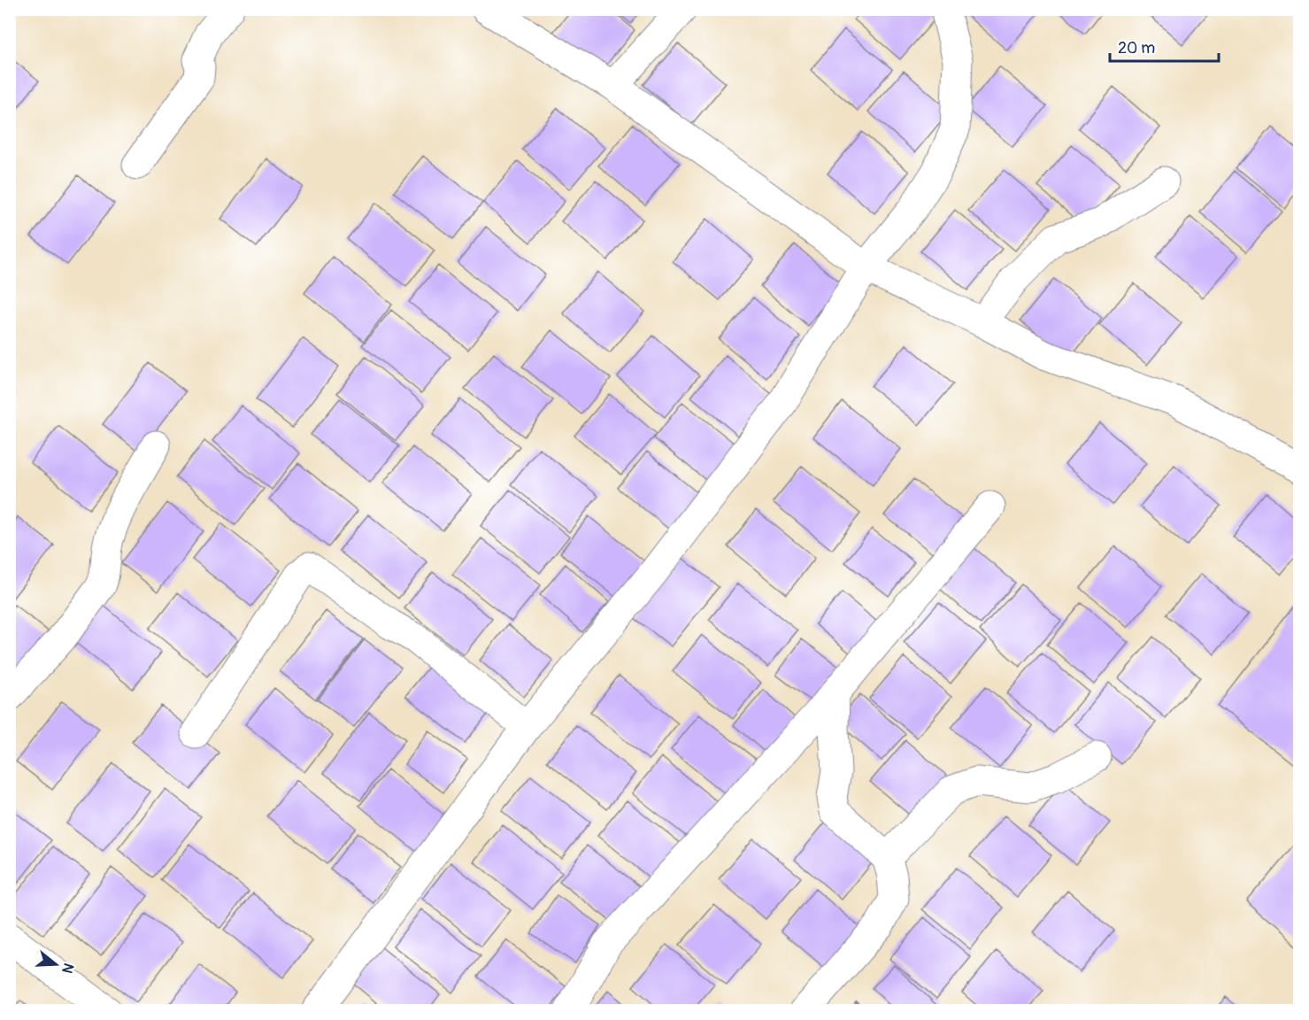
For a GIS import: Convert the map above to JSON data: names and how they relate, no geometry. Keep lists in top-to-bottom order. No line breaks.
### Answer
{"scale_bar":"20 m","north":"right"}
